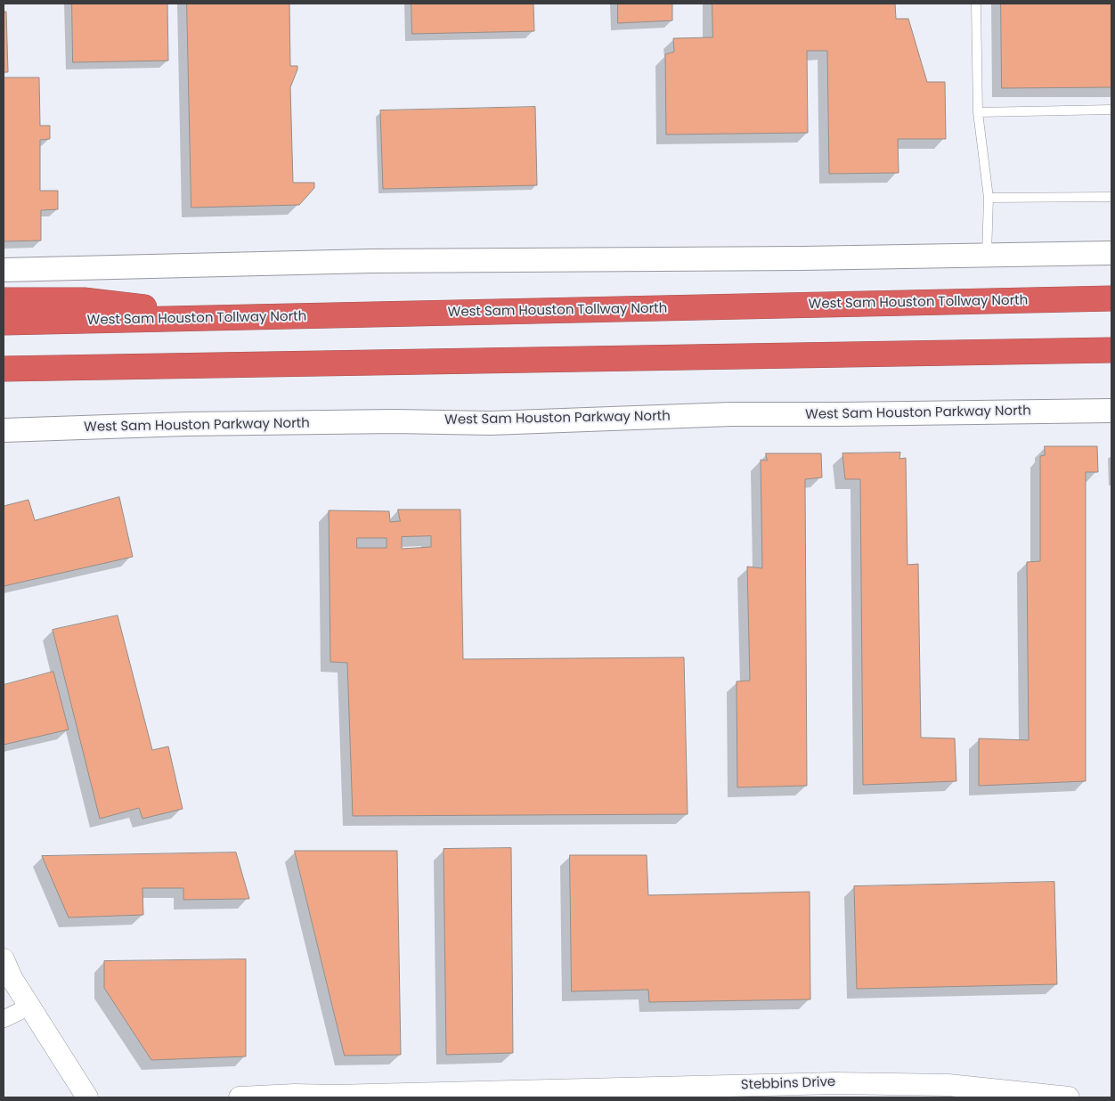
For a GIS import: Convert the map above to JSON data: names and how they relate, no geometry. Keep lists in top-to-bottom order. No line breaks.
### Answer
{"streets":{"highway":["West Sam Houston Tollway North"],"main road":["West Sam Houston Parkway North"],"street":["Stebbins Drive"]}}
